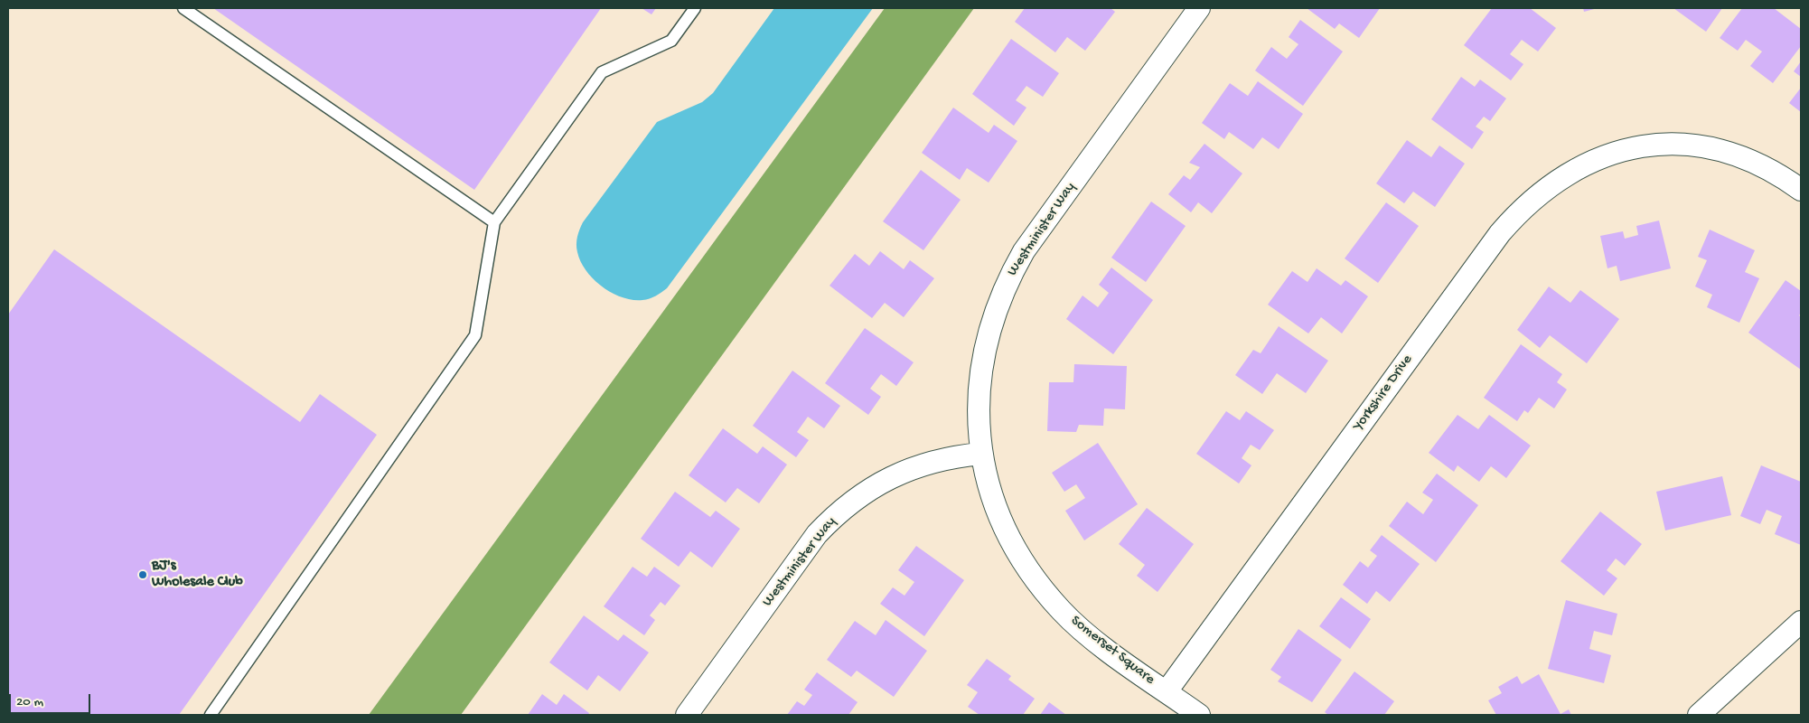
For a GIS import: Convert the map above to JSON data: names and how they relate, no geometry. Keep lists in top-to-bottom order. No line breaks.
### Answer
{"streets":{"street":["Westminister Way","Yorkshire Drive","Somerset Square"]},"crossings":[["Westminister Way","Somerset Square"],["Yorkshire Drive","Somerset Square"]],"places":["BJ's Wholesale Club"],"scale_bar":"20 m"}
